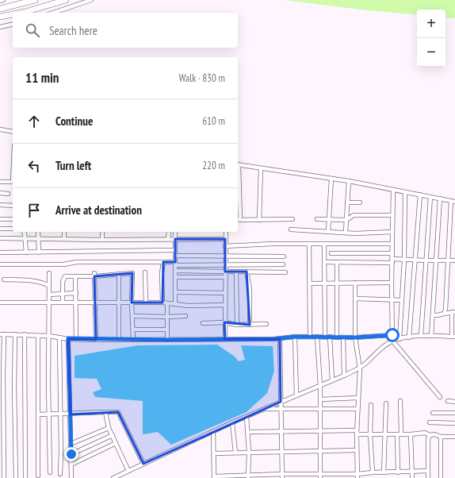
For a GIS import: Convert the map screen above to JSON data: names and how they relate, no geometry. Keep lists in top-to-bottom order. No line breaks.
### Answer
{"page":{"map_buttons":["+","−"],"search":"Search here","heading":["11 min","Walk · 830 m"],"list":[["Continue","610 m"],["Turn left","220 m"],"Arrive at destination"]}}
